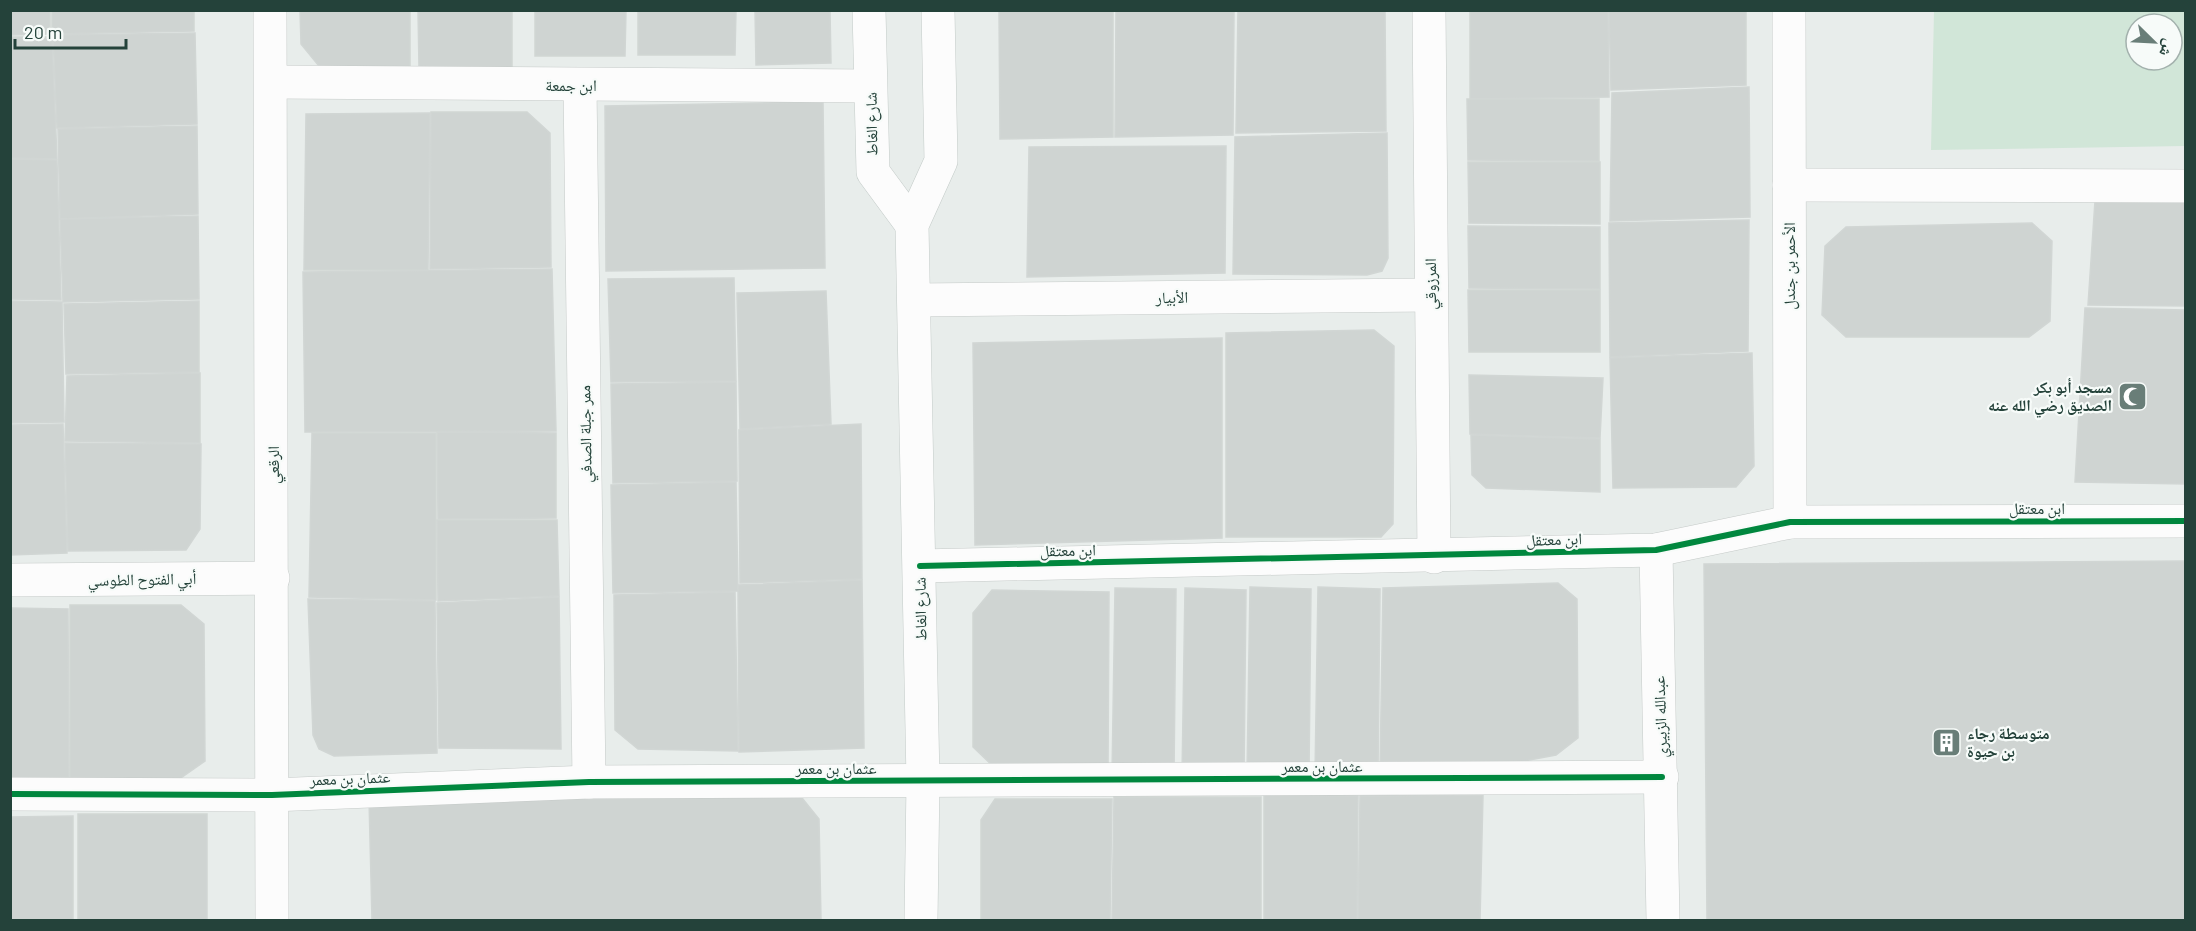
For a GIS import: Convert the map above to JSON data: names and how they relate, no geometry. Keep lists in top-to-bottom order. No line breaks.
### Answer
{"streets":{"street":["ابن جمعة","شارع الغاط","الأحمر بن جندل","المرزوقي","الأبيار","ممر جبلة الصدفي","الرقعي","ابن معتقل","أبي الفتوح الطوسي","عبدالله الزبيري","عثمان بن معمر"]},"crossings":[["ابن جمعة","شارع الغاط"],["ابن جمعة","ممر جبلة الصدفي"],["ابن جمعة","الرقعي"],["شارع الغاط","الأبيار"],["شارع الغاط","ابن معتقل"],["شارع الغاط","عثمان بن معمر"],["الأحمر بن جندل","ابن معتقل"],["المرزوقي","الأبيار"],["المرزوقي","ابن معتقل"],["ممر جبلة الصدفي","عثمان بن معمر"],["الرقعي","أبي الفتوح الطوسي"],["الرقعي","عثمان بن معمر"],["ابن معتقل","عبدالله الزبيري"],["عبدالله الزبيري","عثمان بن معمر"]],"places":{"mosque":["مسجد أبو بكر الصديق رضي الله عنه"],"building":["متوسطة رجاء بن حيوة"]},"scale_bar":"20 m","north":"bottom right"}
